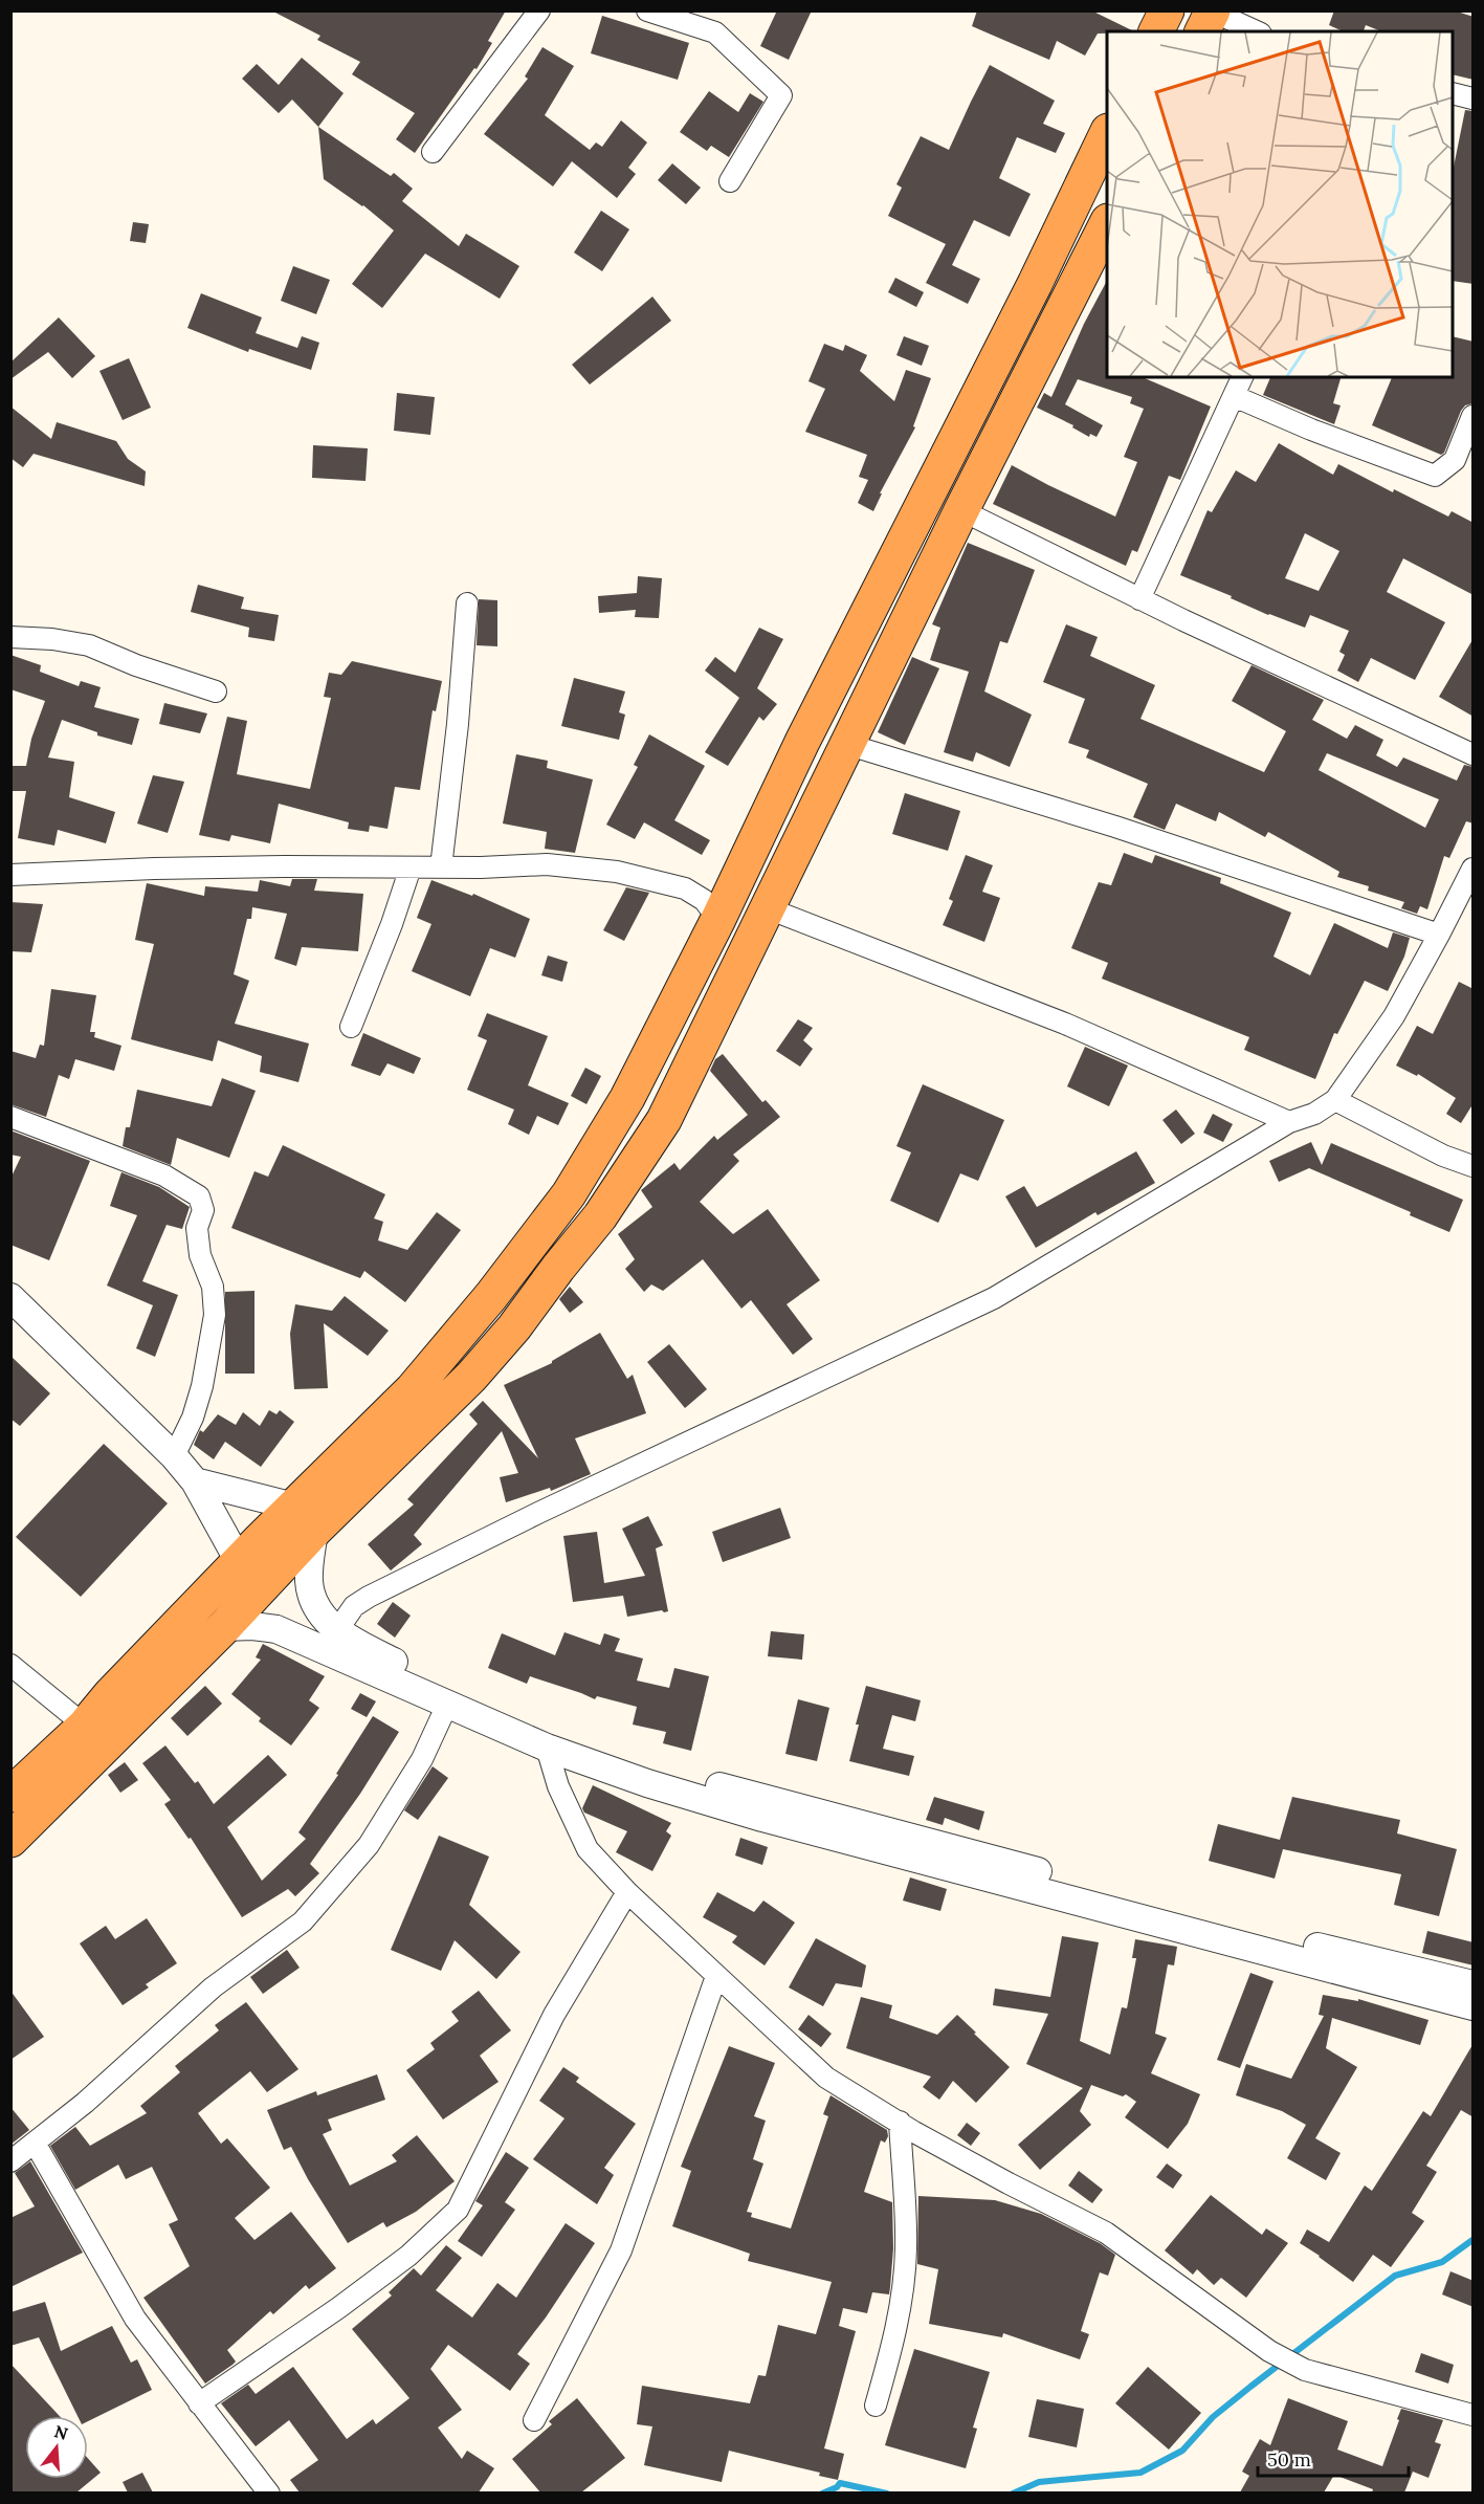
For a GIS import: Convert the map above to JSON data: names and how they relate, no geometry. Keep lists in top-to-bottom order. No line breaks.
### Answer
{"scale_bar":"50 m","north":"top"}
